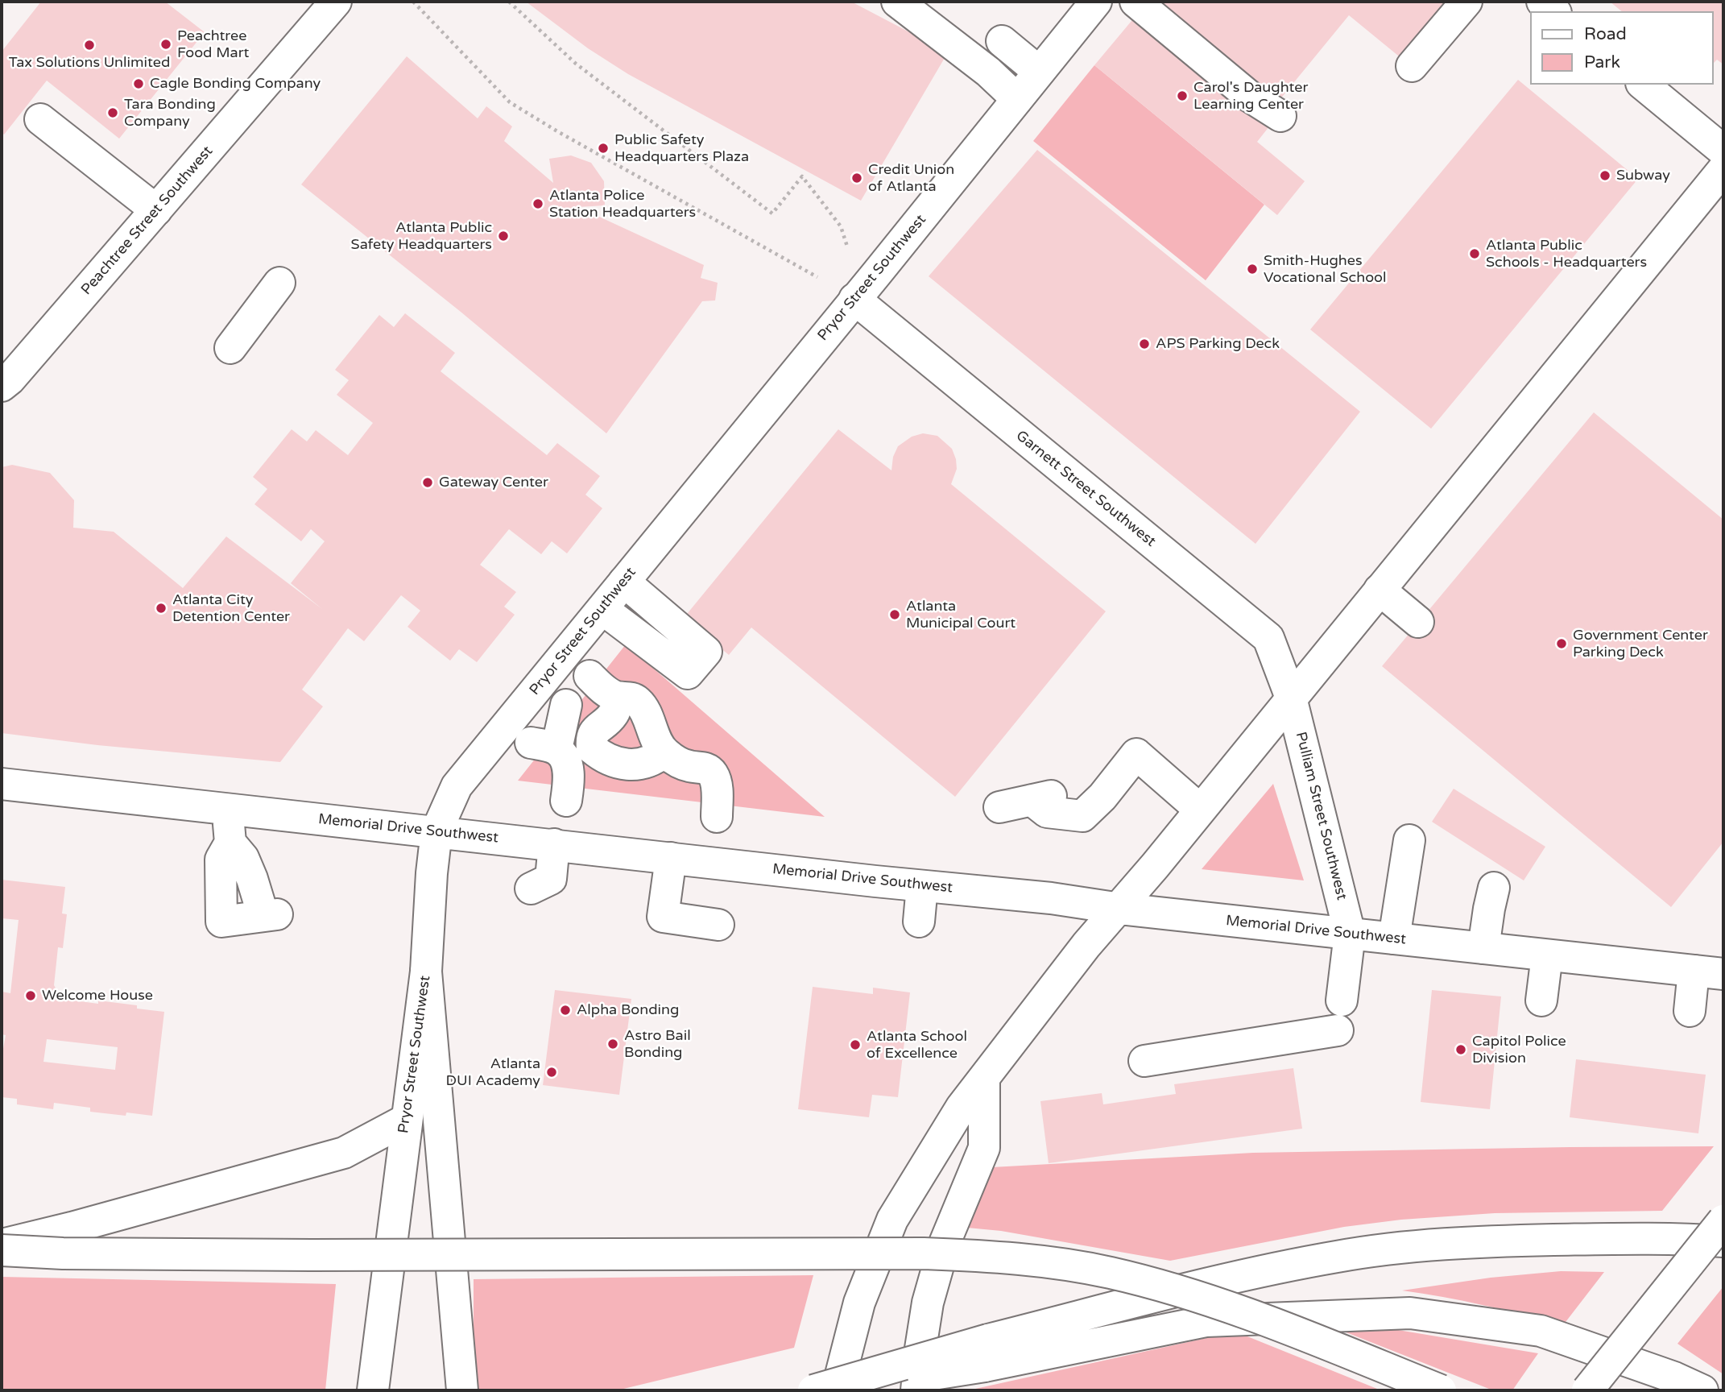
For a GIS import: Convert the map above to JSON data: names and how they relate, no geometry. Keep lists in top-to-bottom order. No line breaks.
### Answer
{"streets":{"main road":["Peachtree Street Southwest","Pryor Street Southwest","Garnett Street Southwest","Pulliam Street Southwest","Memorial Drive Southwest"]},"crossings":[["Pryor Street Southwest","Garnett Street Southwest"],["Pryor Street Southwest","Memorial Drive Southwest"],["Garnett Street Southwest","Pulliam Street Southwest"],["Pulliam Street Southwest","Memorial Drive Southwest"]],"places":["Peachtree Food Mart","Tax Solutions Unlimited","Cagle Bonding Company","Carol's Daughter Learning Center","Tara Bonding Company","Public Safety Headquarters Plaza","Subway","Credit Union of Atlanta","Atlanta Police Station Headquarters","Atlanta Public Safety Headquarters","Atlanta Public Schools - Headquarters","Smith-Hughes Vocational School","APS Parking Deck","Gateway Center","Atlanta City Detention Center","Atlanta Municipal Court","Government Center Parking Deck","Welcome House","Alpha Bonding","Astro Bail Bonding","Atlanta School of Excellence","Capitol Police Division","Atlanta DUI Academy"],"legend":["Road","Park"]}
